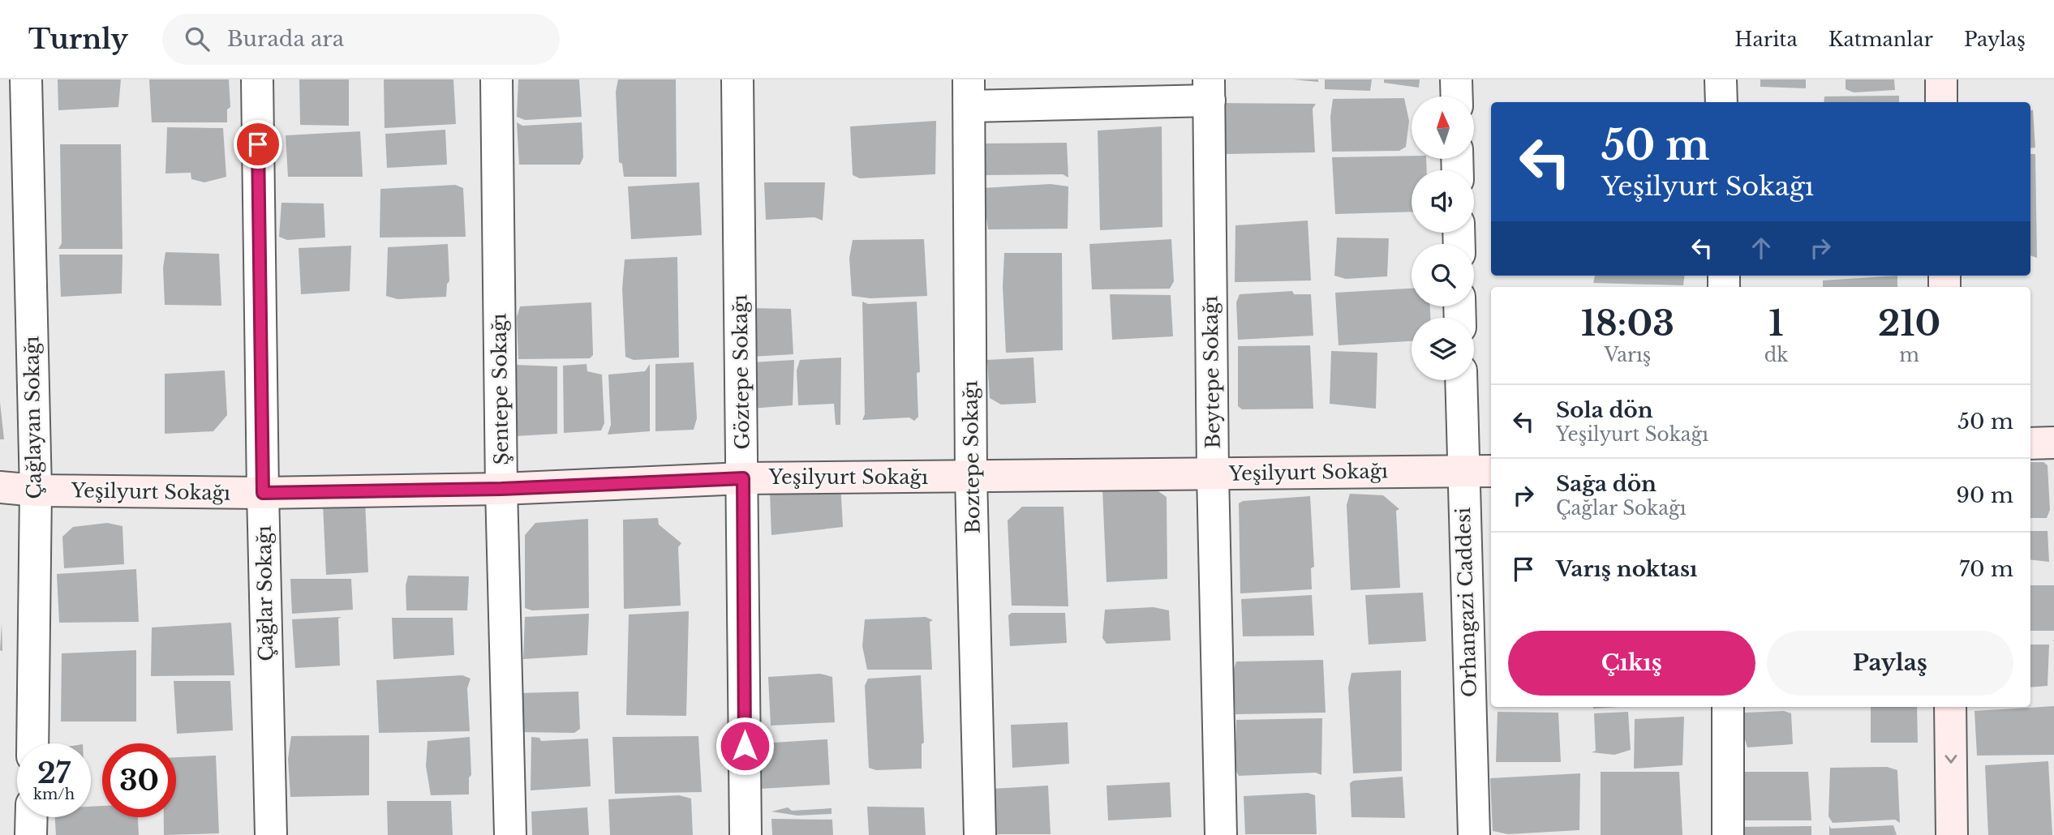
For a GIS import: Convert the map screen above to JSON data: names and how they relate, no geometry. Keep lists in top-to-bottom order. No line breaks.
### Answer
{"streets":{"main road":["Yeşilyurt Sokağı"],"street":["Göztepe Sokağı","Beytepe Sokağı","Şentepe Sokağı","Çağlayan Sokağı","Boztepe Sokağı","Çağlar Sokağı","Orhangazi Caddesi"]},"crossings":[["Göztepe Sokağı","Yeşilyurt Sokağı"],["Beytepe Sokağı","Yeşilyurt Sokağı"],["Şentepe Sokağı","Yeşilyurt Sokağı"],["Çağlayan Sokağı","Yeşilyurt Sokağı"],["Boztepe Sokağı","Yeşilyurt Sokağı"],["Yeşilyurt Sokağı","Çağlar Sokağı"],["Yeşilyurt Sokağı","Orhangazi Caddesi"]],"north":"top","page":{"header":"Turnly","search":"Burada ara","nav":["Harita","Katmanlar","Paylaş"],"turn":["50 m","Yeşilyurt Sokağı"],"eta":["18:03","Varış","1","dk","210","m"],"list":[{"name":"Sola dön","note":"Yeşilyurt Sokağı","value":"50 m"},{"name":"Sağa dön","note":"Çağlar Sokağı","value":"90 m"},{"name":"Varış noktası","value":"70 m"}],"buttons":["Çıkış","Paylaş"],"speed":"27 km/h","limit":"30"}}
